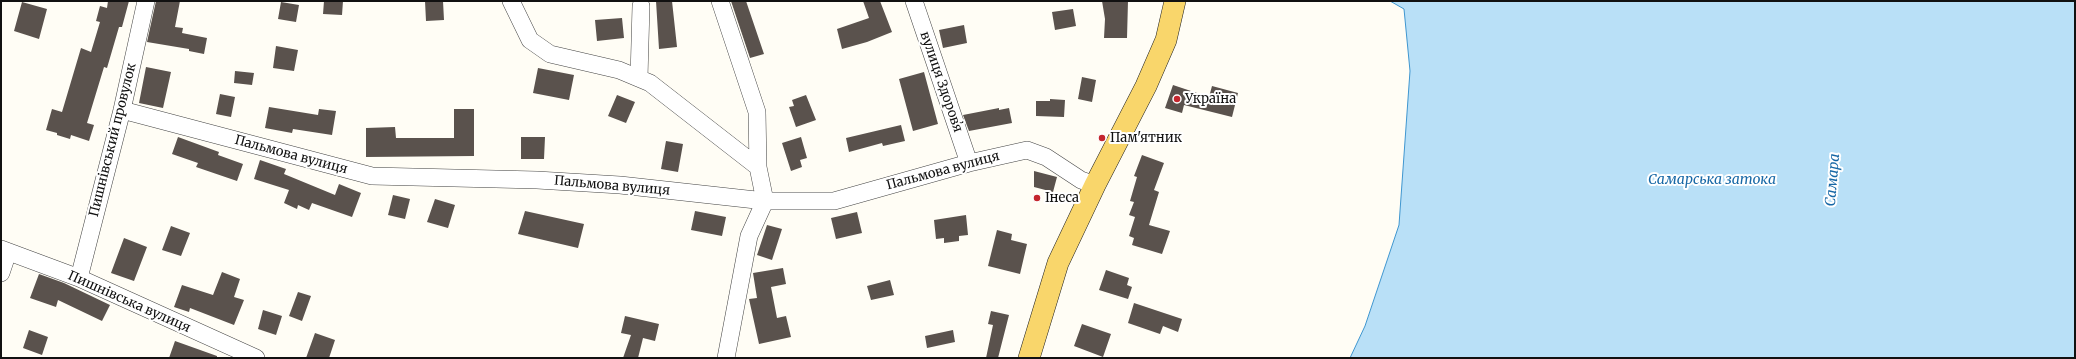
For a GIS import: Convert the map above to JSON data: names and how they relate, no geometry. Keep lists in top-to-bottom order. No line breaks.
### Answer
{"streets":{"street":["вулиця Здоровʼя","Пишнівський провулок","Пальмова вулиця","Пишнівська вулиця"]},"crossings":[["вулиця Здоровʼя","Пальмова вулиця"],["Пишнівський провулок","Пальмова вулиця"],["Пишнівський провулок","Пишнівська вулиця"]],"water":["Самарська затока","Самара"],"places":["Україна","Пам'ятник","Інеса"]}
